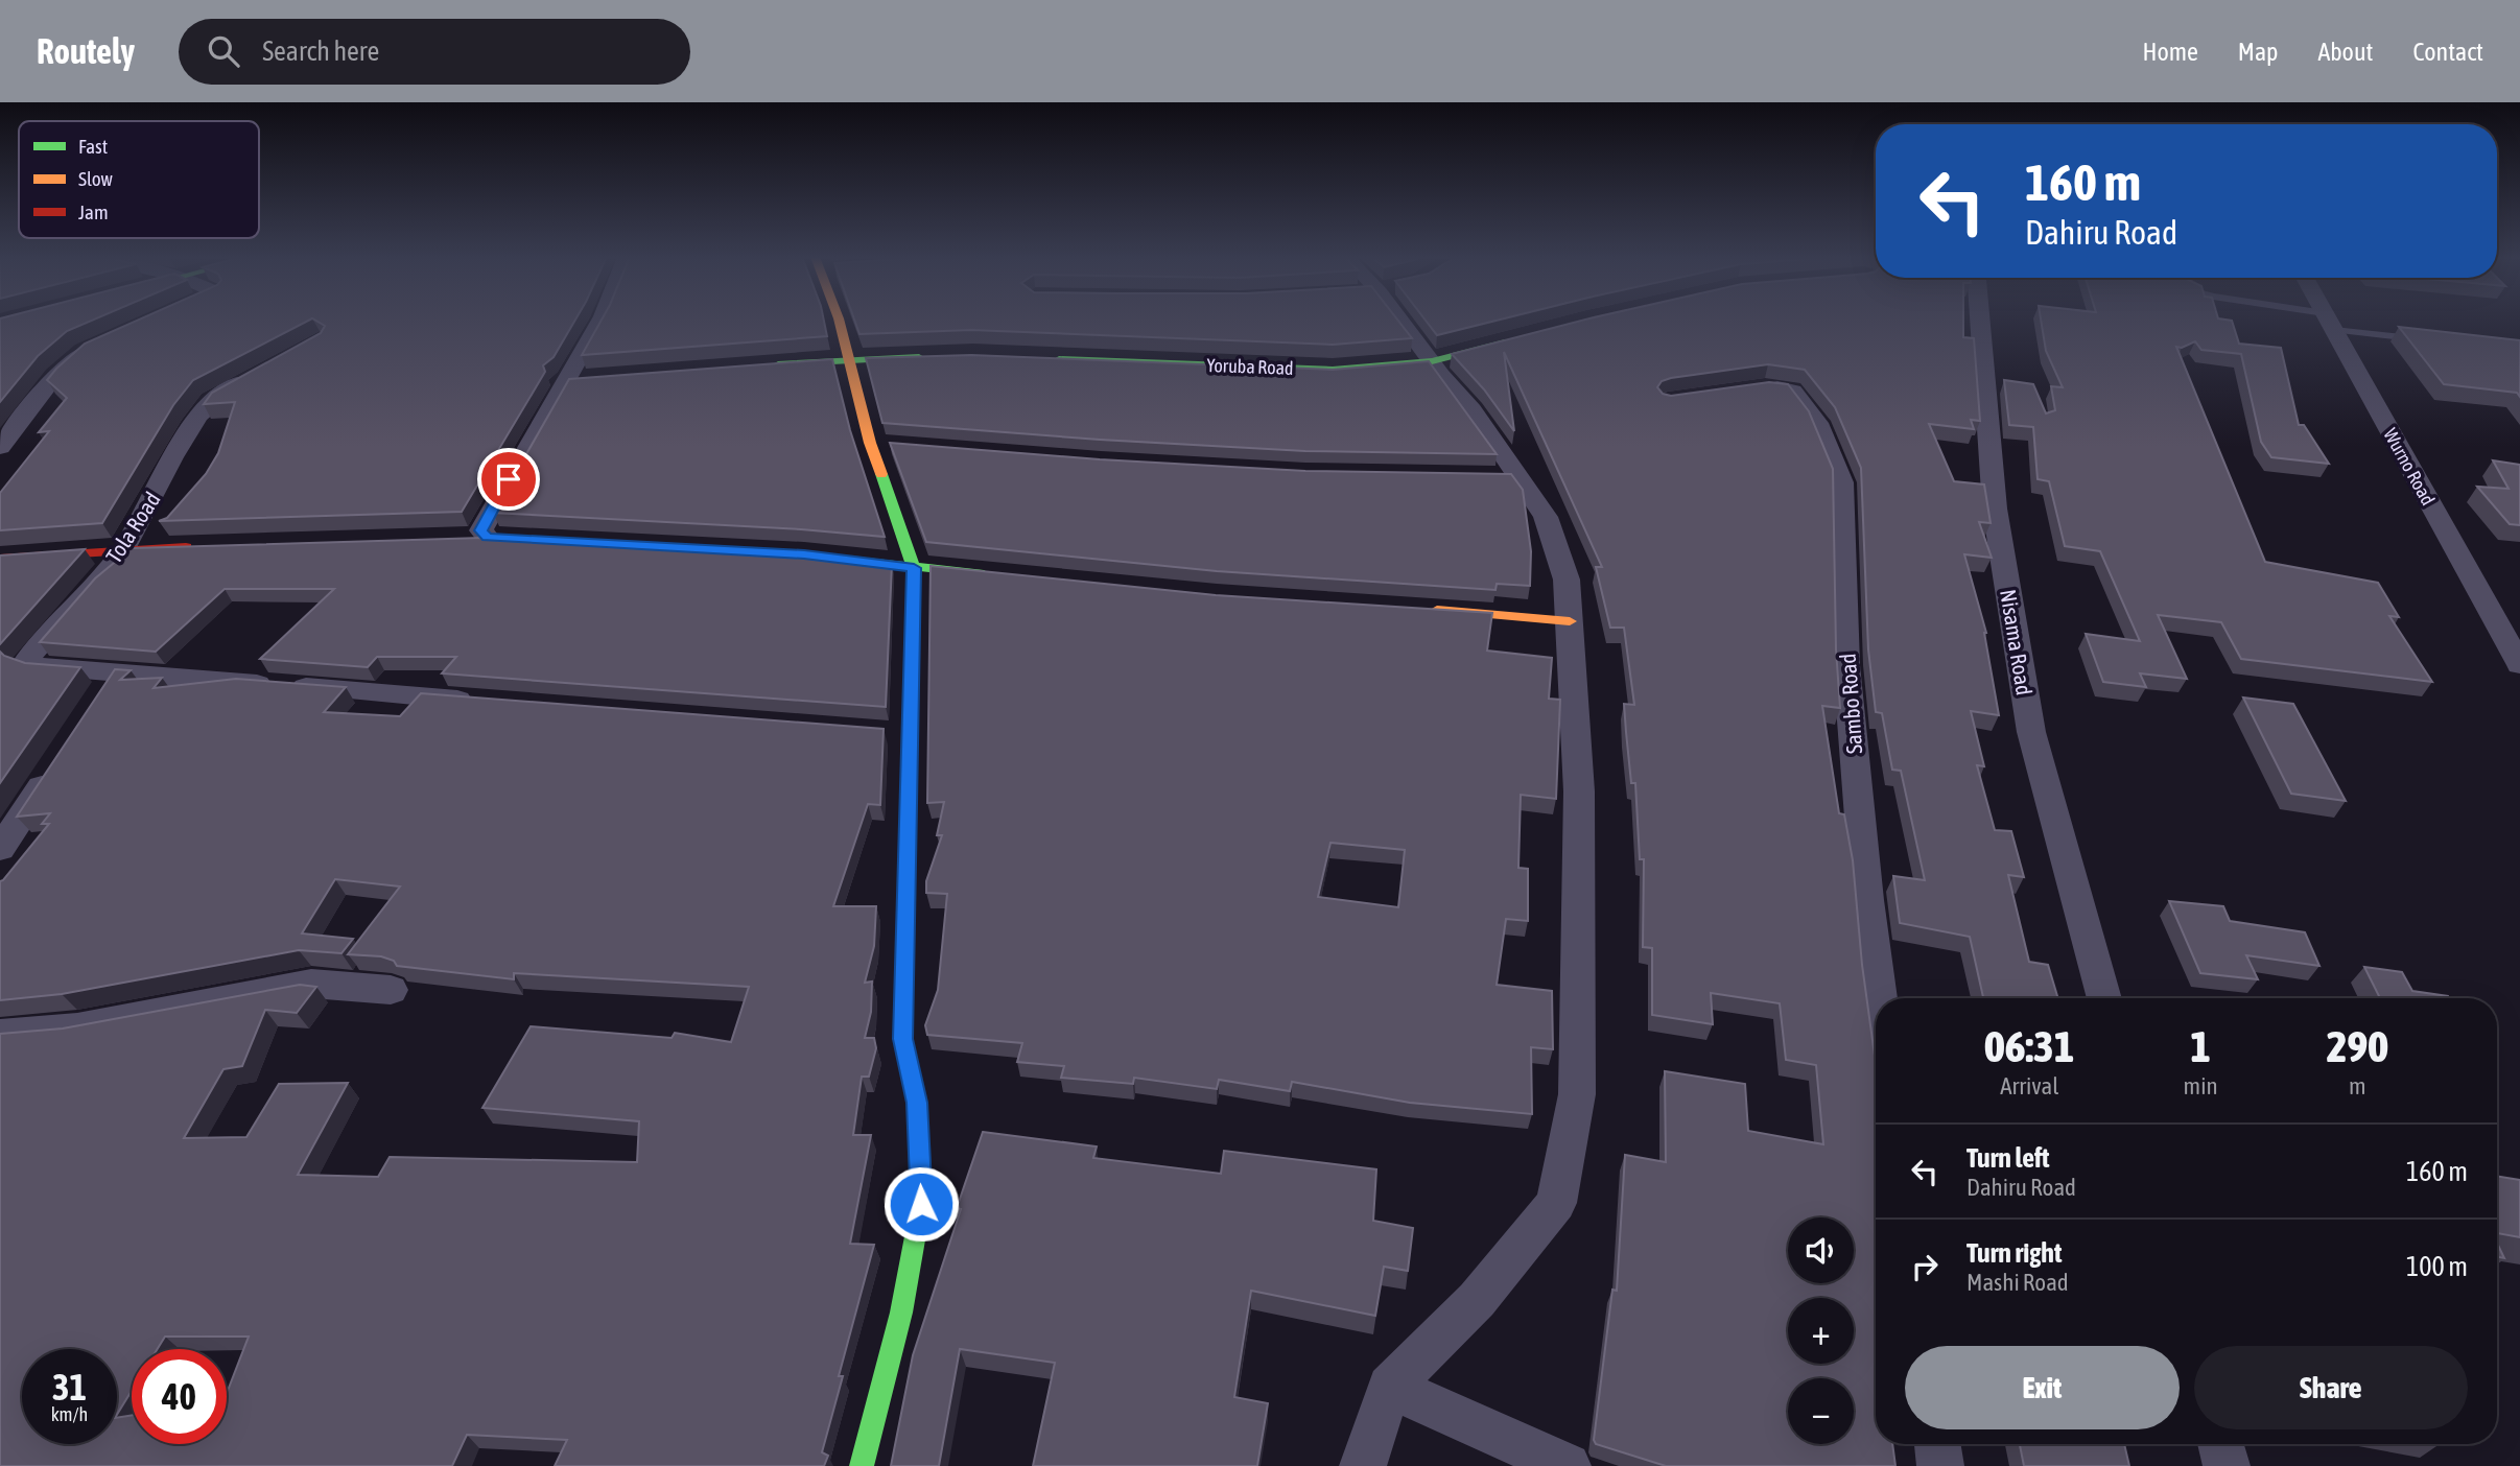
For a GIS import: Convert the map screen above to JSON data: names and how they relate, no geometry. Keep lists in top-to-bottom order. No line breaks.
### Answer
{"streets":{"street":["Yoruba Road","Wurno Road","Tola Road","Nisama Road","Sambo Road"]},"legend":["Fast","Slow","Jam"],"page":{"header":"Routely","search":"Search here","nav":["Home","Map","About","Contact"],"turn":["160 m","Dahiru Road"],"eta":["06:31","Arrival","1","min","290","m"],"list":[{"name":"Turn left","note":"Dahiru Road","value":"160 m"},{"name":"Turn right","note":"Mashi Road","value":"100 m"}],"map_buttons":["+","−"],"buttons":["Exit","Share"],"speed":"31 km/h","limit":"40"}}
